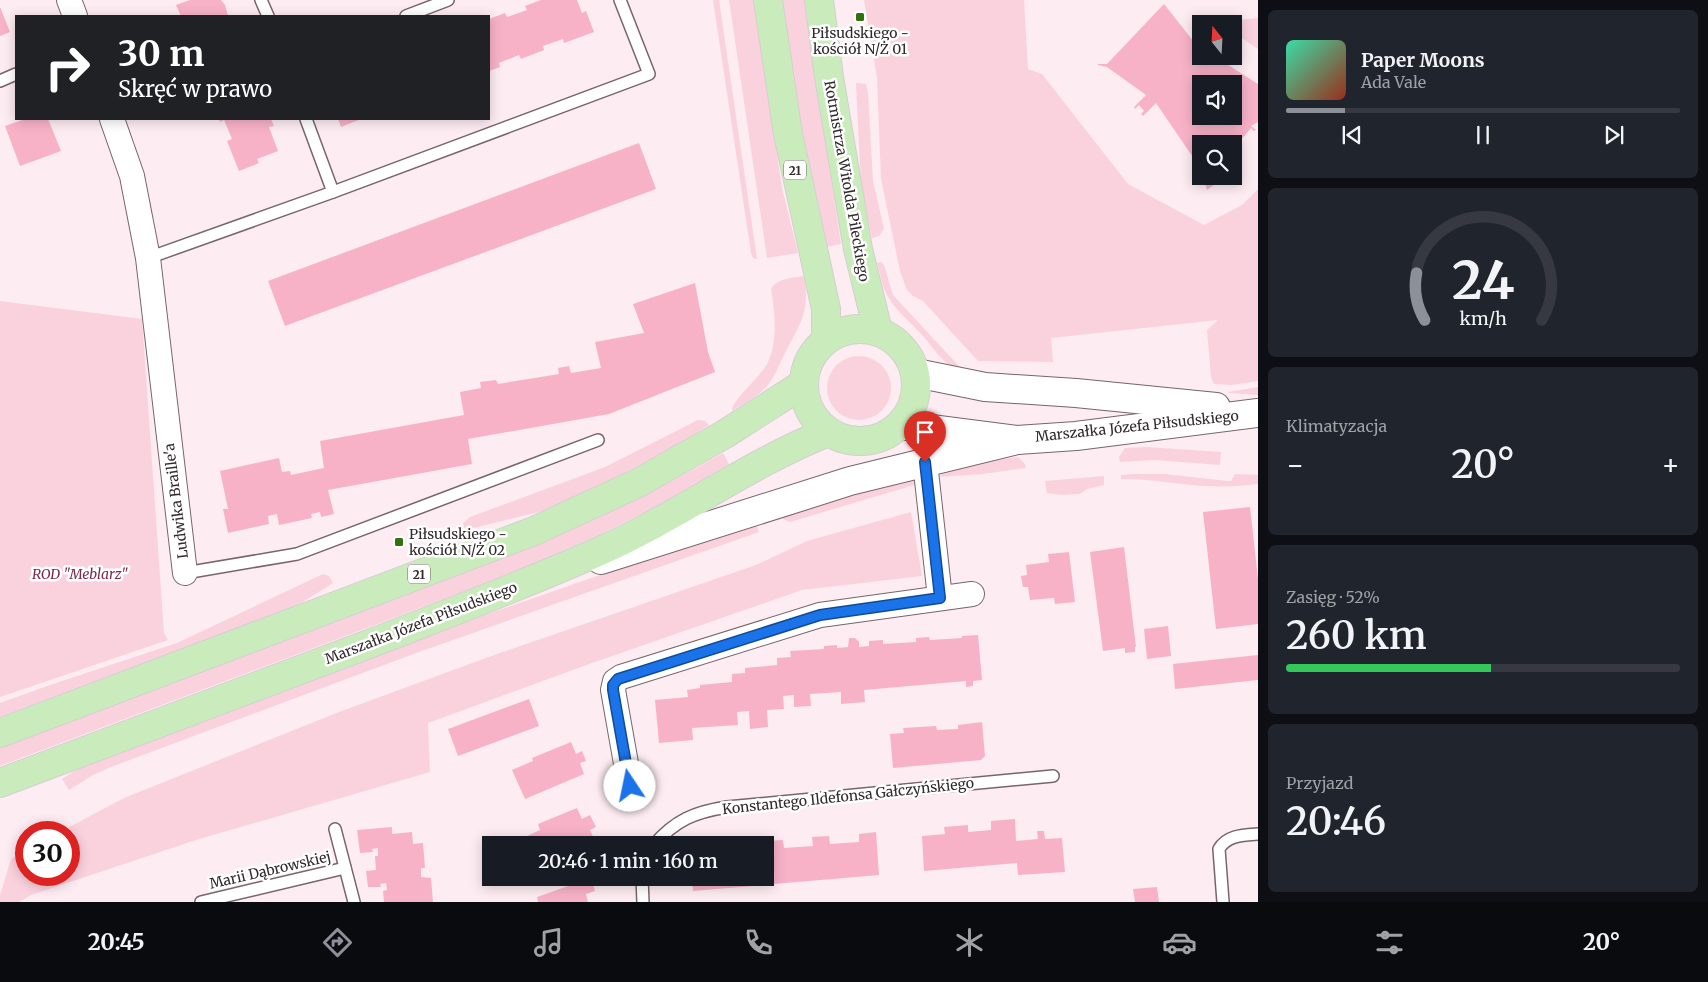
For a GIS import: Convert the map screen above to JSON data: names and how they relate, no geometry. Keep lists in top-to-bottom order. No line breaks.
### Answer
{"streets":{"main road":["21","Rotmistrza Witolda Pileckiego","Marszałka Józefa Piłsudskiego"],"street":["Ludwika Braille'a"],"lane":["Konstantego Ildefonsa Gałczyńskiego","Marii Dąbrowskiej"]},"crossings":[["21","Rotmistrza Witolda Pileckiego"],["21","Marszałka Józefa Piłsudskiego"],["Rotmistrza Witolda Pileckiego","Marszałka Józefa Piłsudskiego"]],"parks":["ROD \"Meblarz\""],"places":{"transit":["Piłsudskiego - kościół N/Ż 01","Piłsudskiego - kościół N/Ż 02"]},"north":"top","page":{"turn":["30 m","Skręć w prawo"],"song":["Paper Moons","Ada Vale"],"tile":["Klimatyzacja",["Zasięg · 52%","260 km"],["Przyjazd","20:46"]],"heat":["−","20°","+"],"limit":"30","trip":"20:46 · 1 min · 160 m","tabs":["20:45","20°"],"gauge":["24","km/h"]}}
